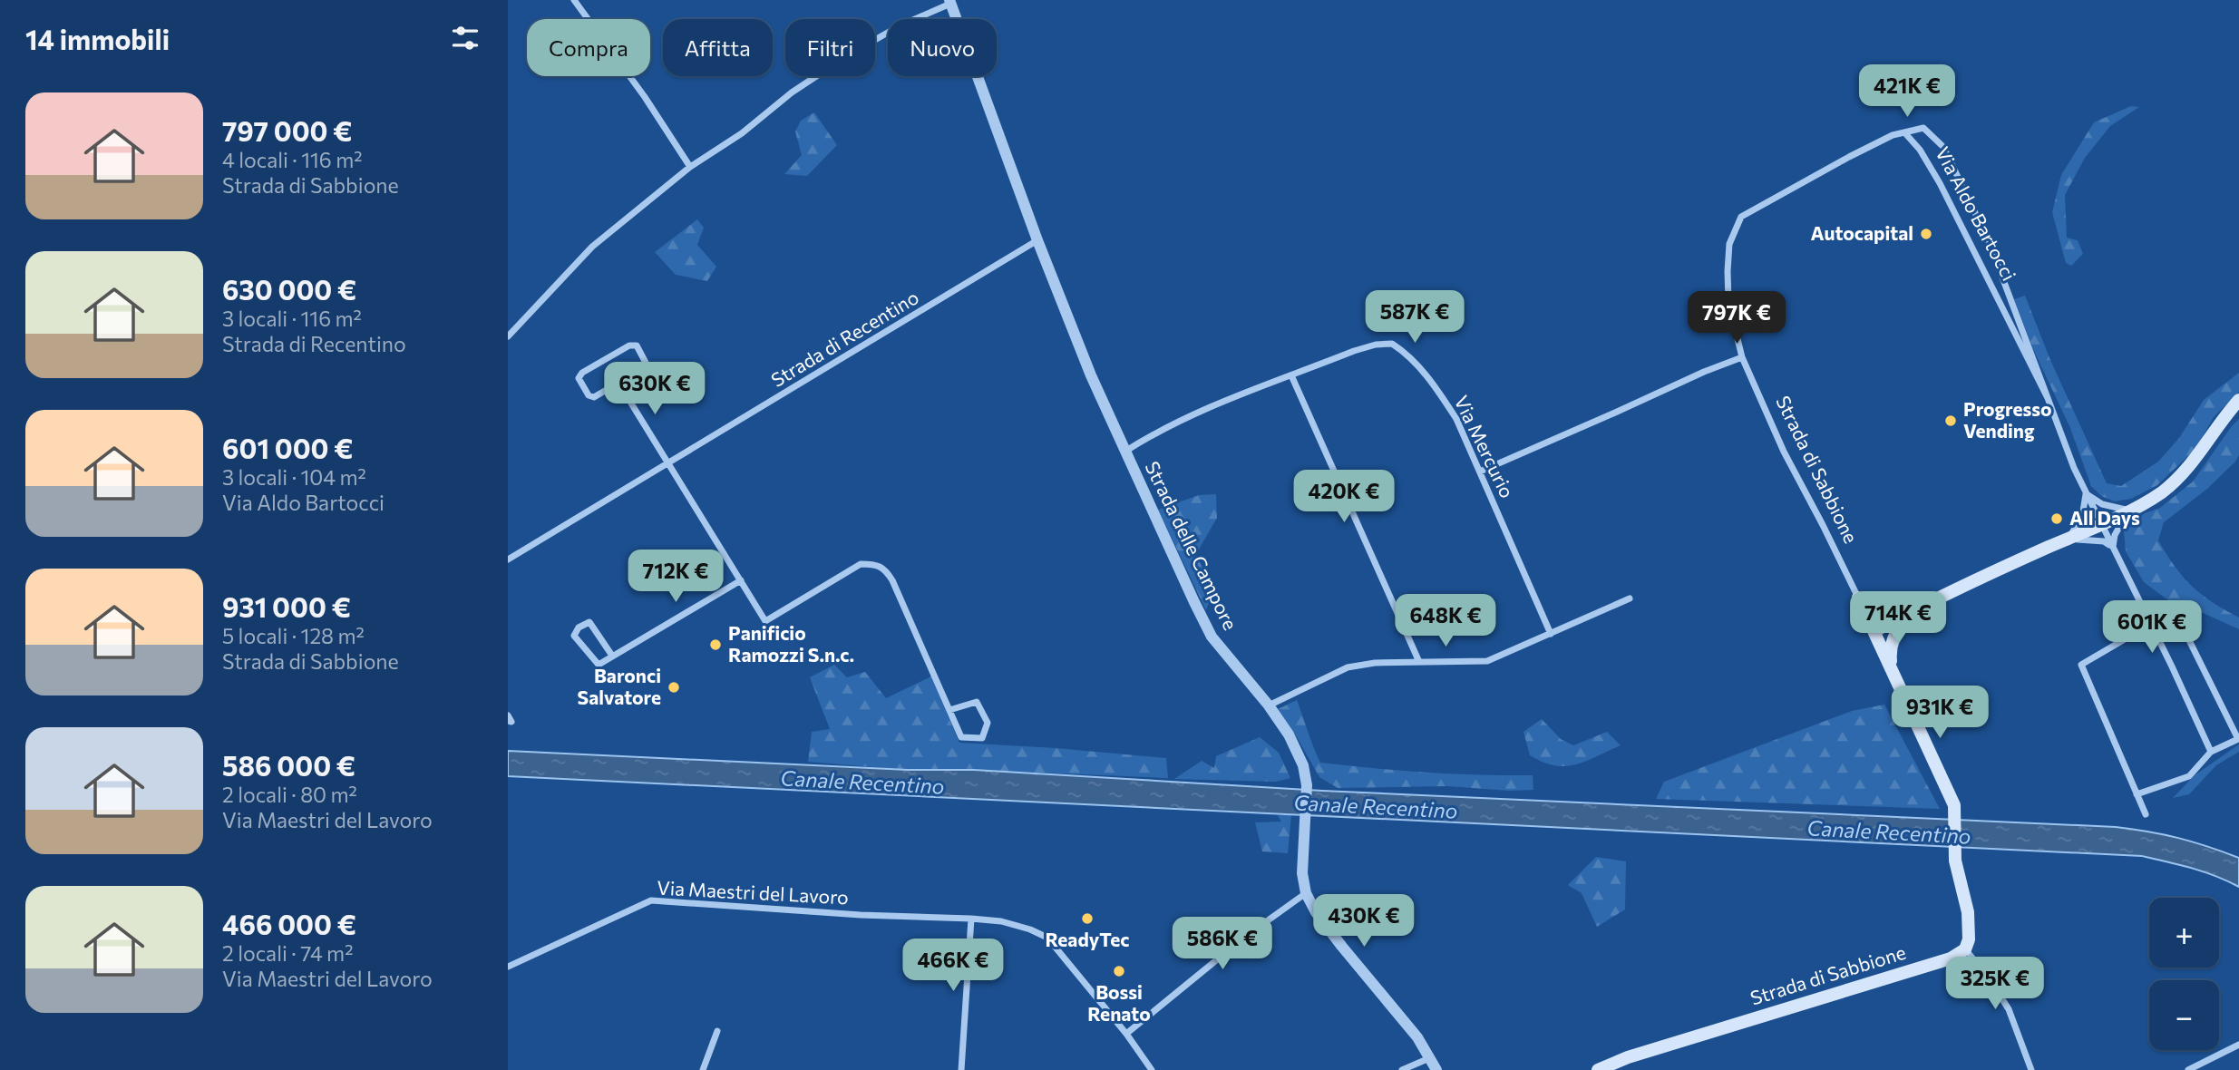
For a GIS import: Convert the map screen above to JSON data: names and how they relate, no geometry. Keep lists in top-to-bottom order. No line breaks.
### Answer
{"streets":{"main road":["Strada di Sabbione"],"street":["Via Aldo Bartocci","Strada di Recentino","Via Mercurio","Strada delle Campore","Via Maestri del Lavoro"]},"crossings":[["Via Aldo Bartocci","Strada di Sabbione"],["Strada di Recentino","Strada delle Campore"],["Via Mercurio","Strada delle Campore"]],"water":["Canale Recentino"],"places":["Autocapital","Progresso Vending","All Days","Panificio Ramozzi S.n.c.","Baronci Salvatore","ReadyTec","Bossi Renato"],"page":{"heading":"14 immobili","chip":["Compra","Affitta","Filtri","Nuovo"],"price":["421K €","587K €","797K €","630K €","420K €","712K €","714K €","648K €","601K €","931K €","430K €","586K €","466K €","325K €"],"list":[{"name":"797 000 €","note":"4 locali · 116 m² · Strada di Sabbione"},{"name":"630 000 €","note":"3 locali · 116 m² · Strada di Recentino"},{"name":"601 000 €","note":"3 locali · 104 m² · Via Aldo Bartocci"},{"name":"931 000 €","note":"5 locali · 128 m² · Strada di Sabbione"},{"name":"586 000 €","note":"2 locali · 80 m² · Via Maestri del Lavoro"},{"name":"466 000 €","note":"2 locali · 74 m² · Via Maestri del Lavoro"}],"map_buttons":["+","−"]}}
